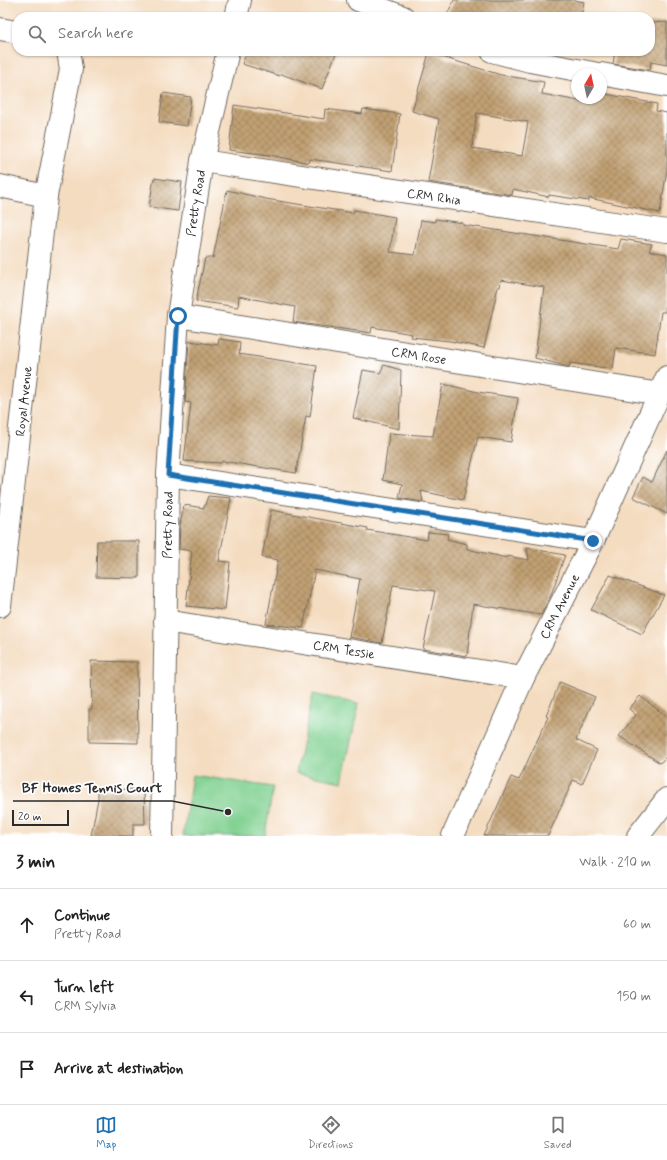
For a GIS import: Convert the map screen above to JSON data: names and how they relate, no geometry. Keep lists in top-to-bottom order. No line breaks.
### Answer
{"streets":{"street":["CRM Rhia","Pretty Road","CRM Rose","Royal Avenue","CRM Avenue","CRM Tessie"]},"crossings":[["CRM Rhia","Pretty Road"],["Pretty Road","CRM Rose"],["Pretty Road","CRM Tessie"],["CRM Rose","CRM Avenue"],["CRM Avenue","CRM Tessie"]],"places":["BF Homes Tennis Court"],"scale_bar":"20 m","north":"top","page":{"search":"Search here","scale":"20 m","heading":["3 min","Walk · 210 m"],"list":[["Continue","Pretty Road","60 m"],["Turn left","CRM Sylvia","150 m"],"Arrive at destination"],"nav":["Map","Directions","Saved"]}}
